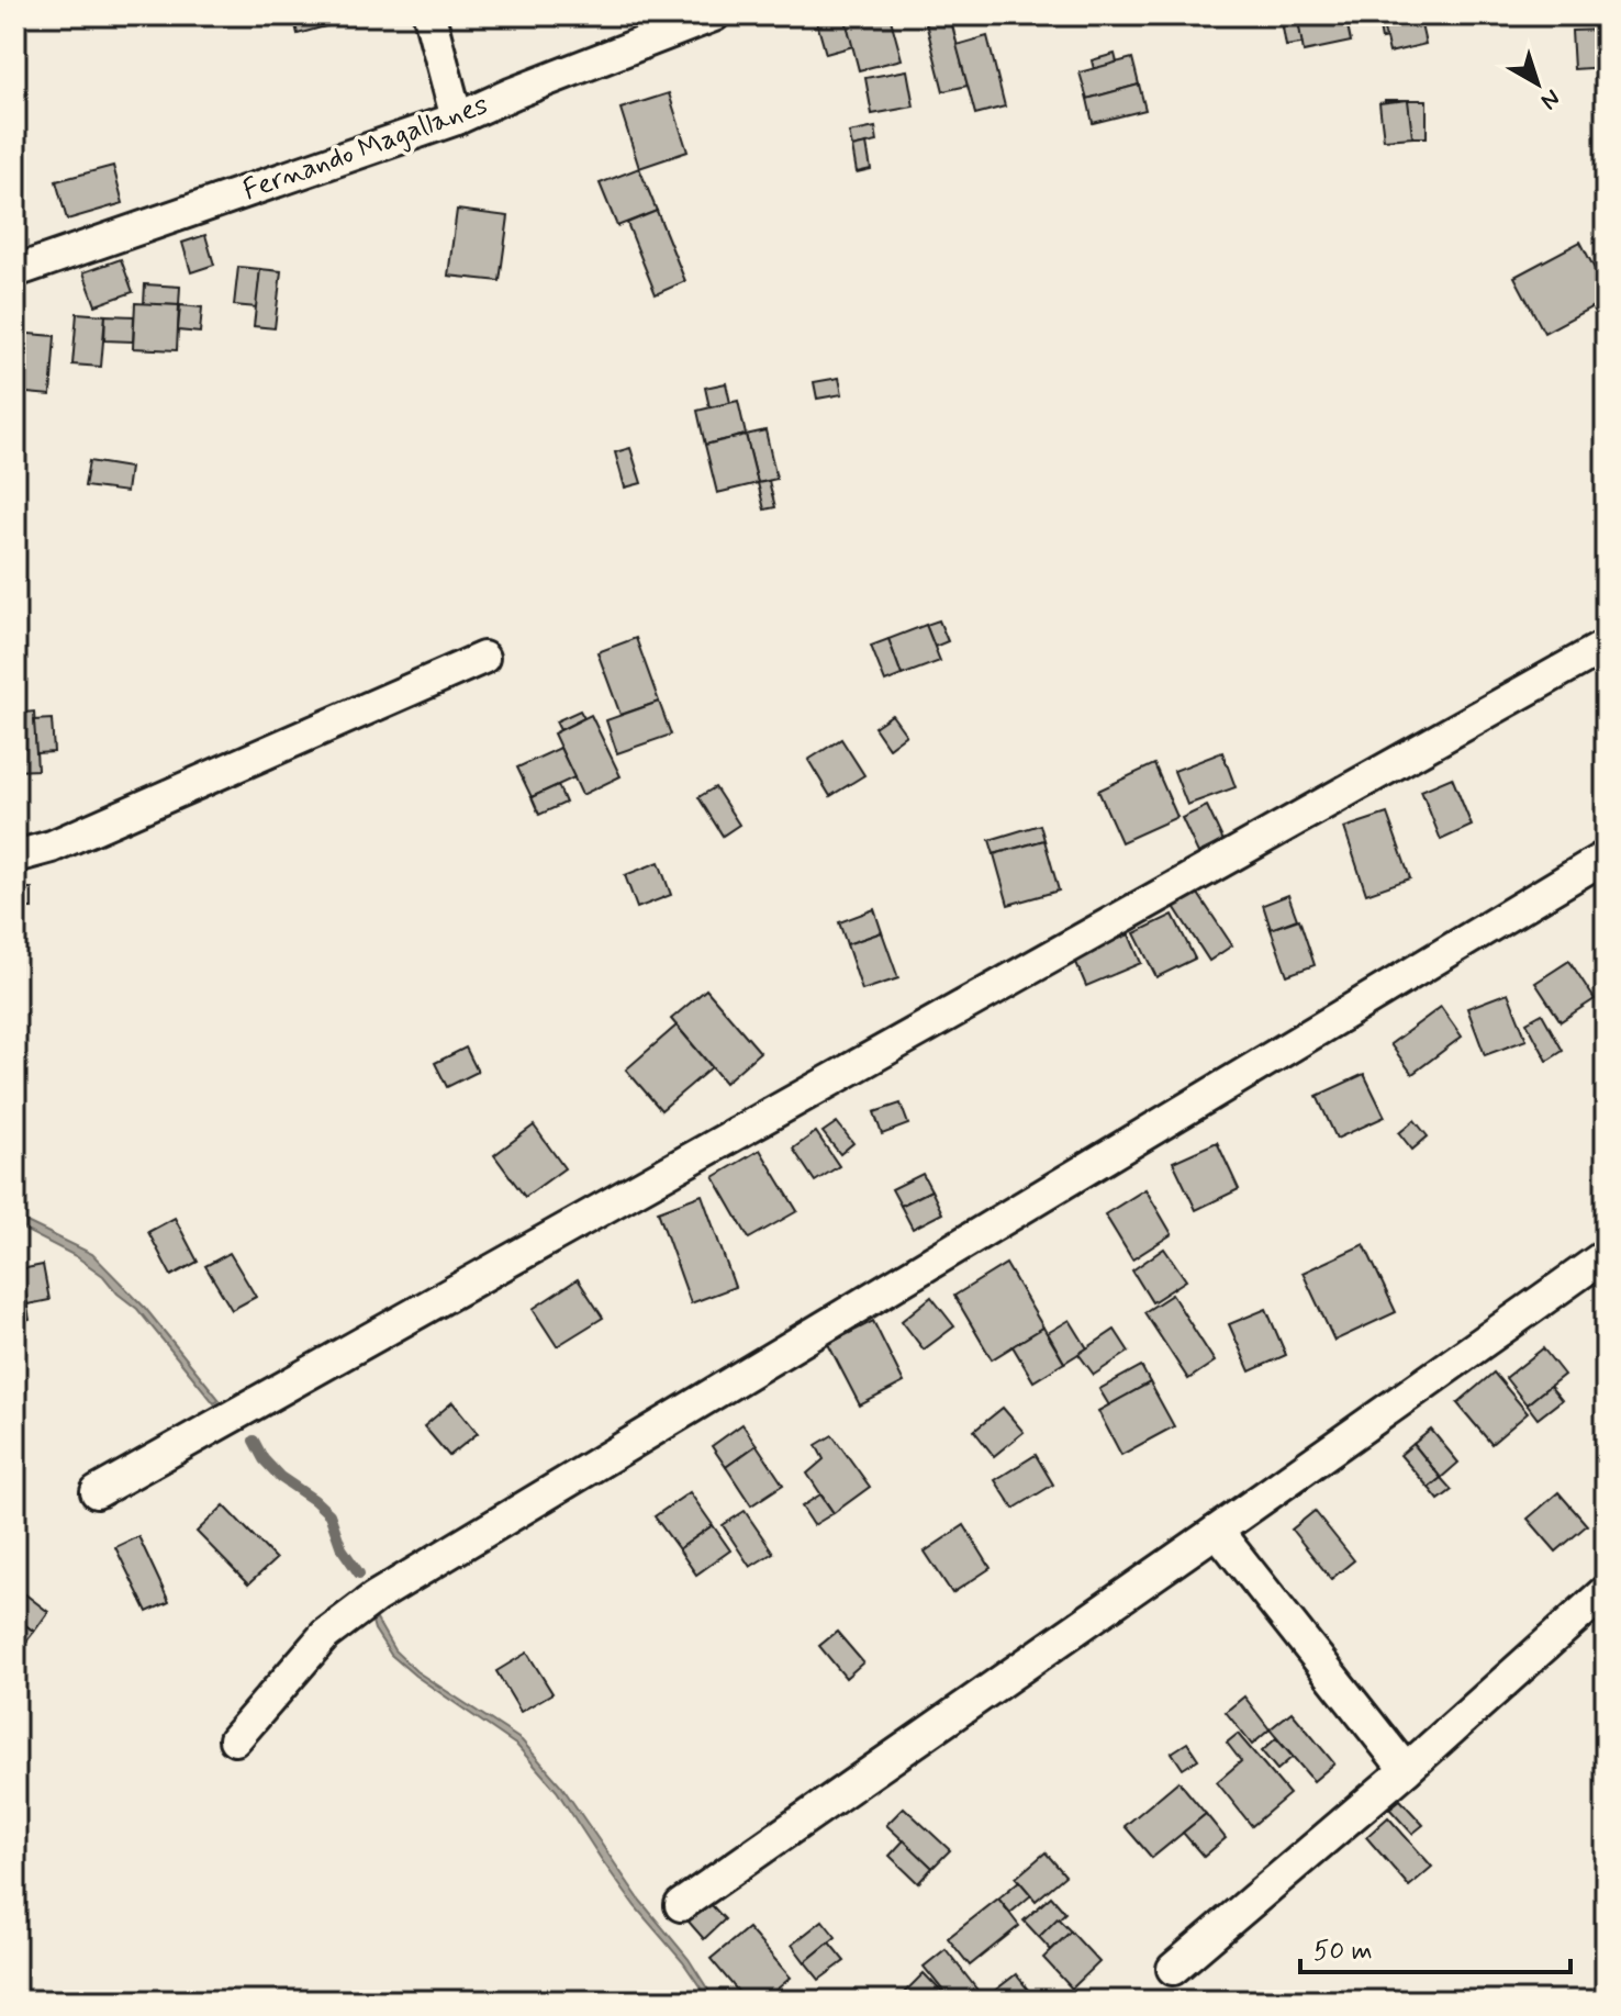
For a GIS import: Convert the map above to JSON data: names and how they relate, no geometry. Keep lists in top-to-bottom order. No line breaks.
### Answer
{"streets":{"street":["Fernando Magallanes"]},"scale_bar":"50 m","north":"bottom right"}
